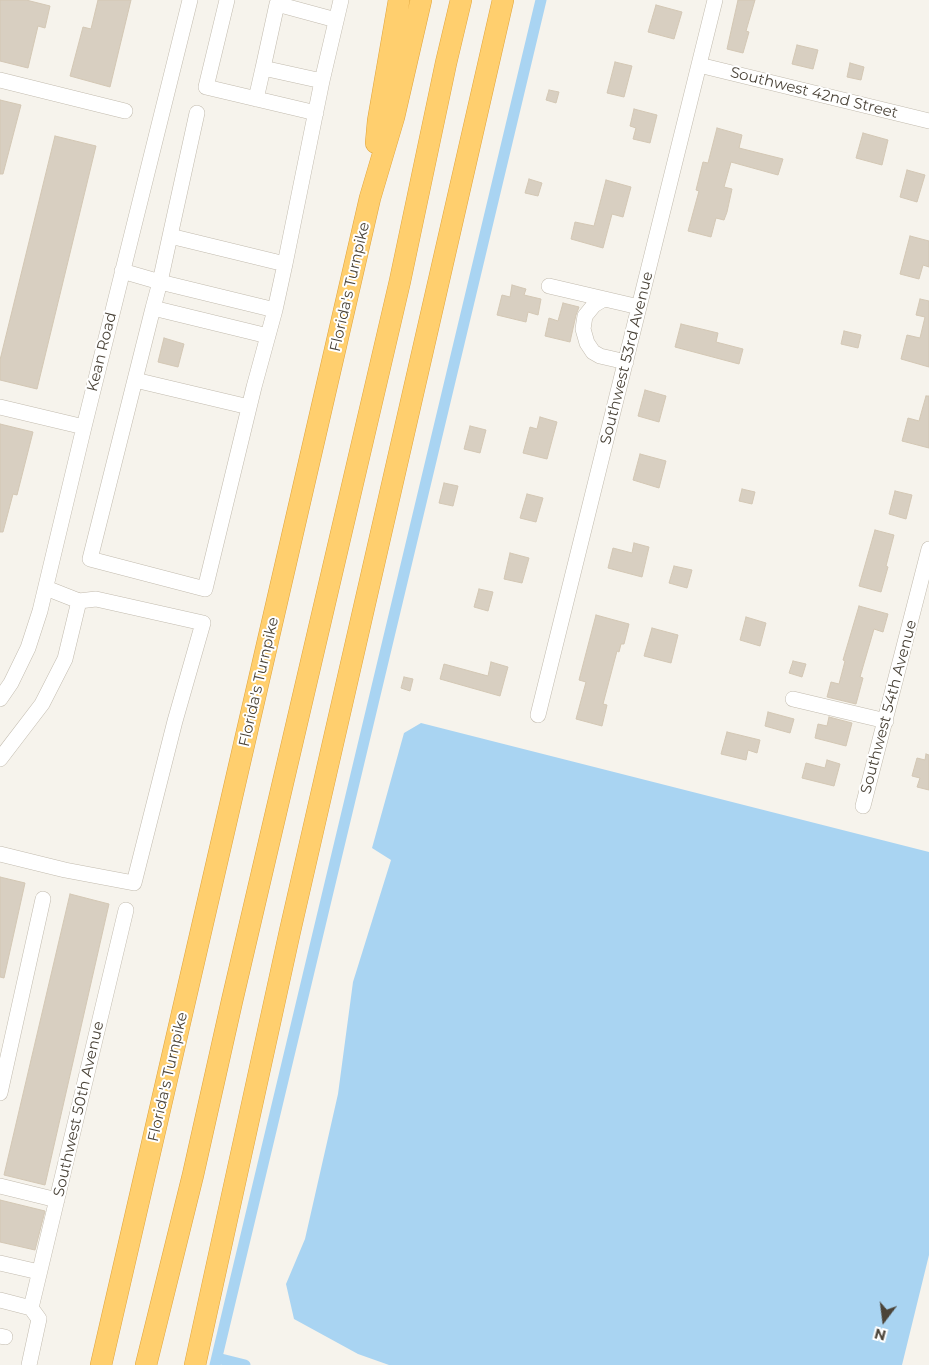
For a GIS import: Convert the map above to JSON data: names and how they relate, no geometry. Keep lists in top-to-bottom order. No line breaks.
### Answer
{"streets":{"highway":["Florida's Turnpike"],"street":["Southwest 42nd Street","Kean Road","Southwest 53rd Avenue","Southwest 54th Avenue","Southwest 50th Avenue"]},"crossings":[["Southwest 42nd Street","Southwest 53rd Avenue"]],"north":"bottom"}
